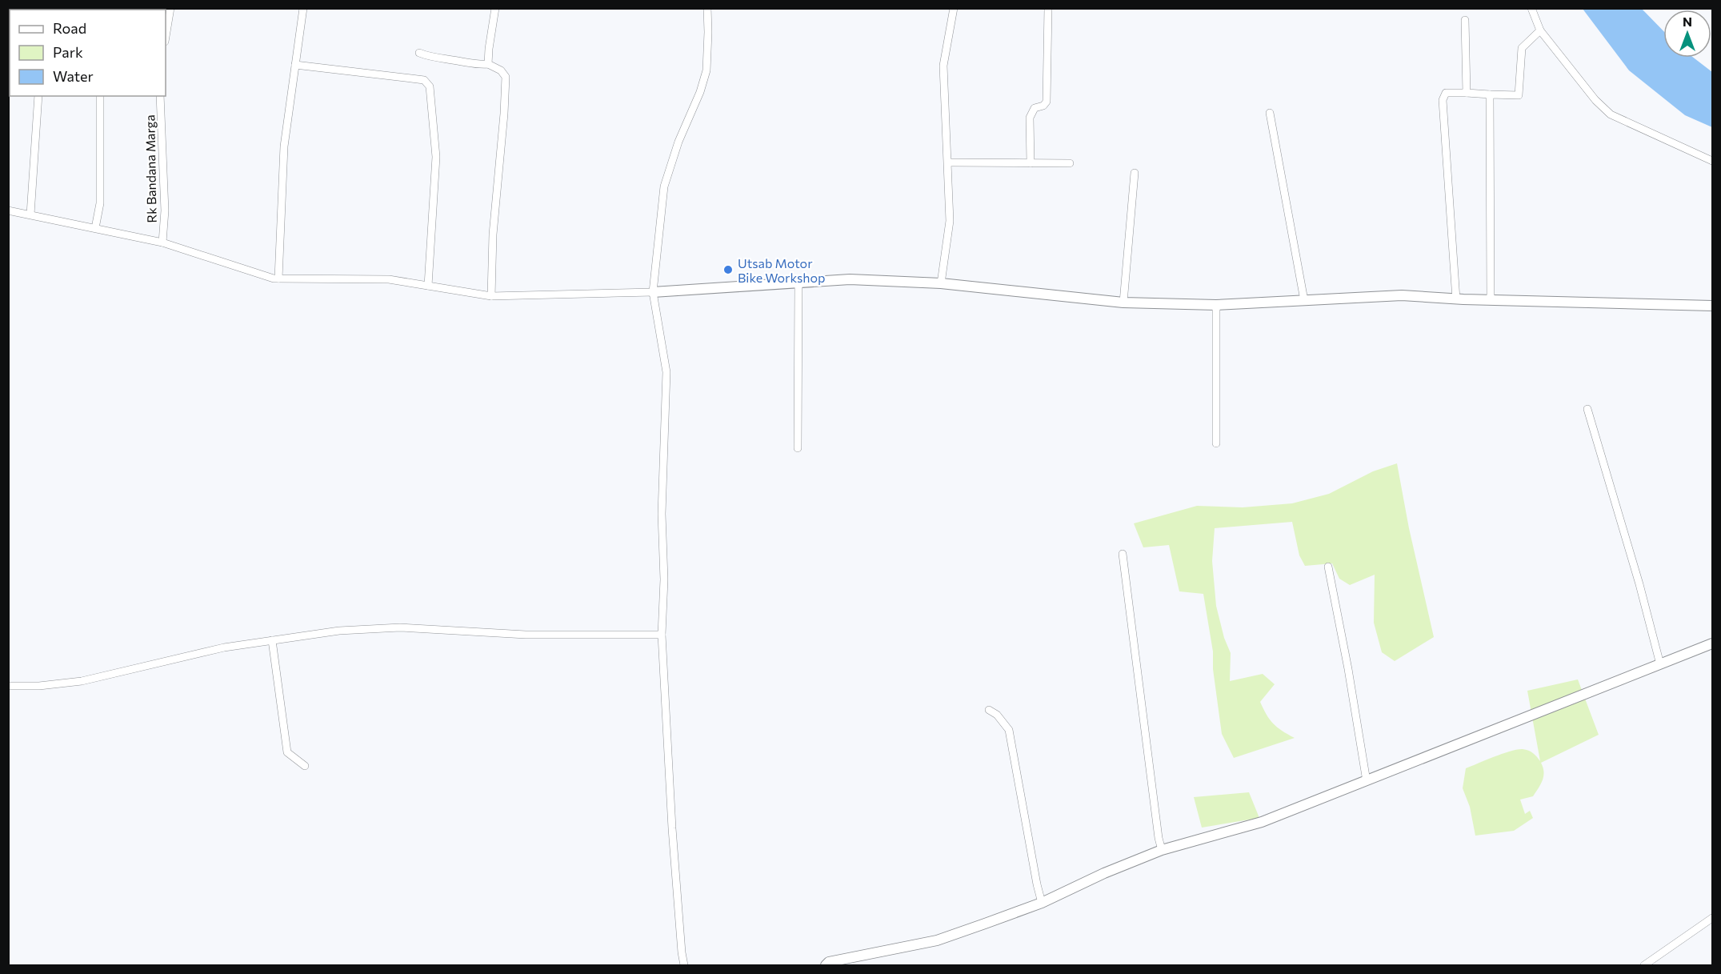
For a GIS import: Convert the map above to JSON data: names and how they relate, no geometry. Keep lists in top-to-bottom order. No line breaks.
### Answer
{"streets":{"street":["Rk Bandana Marga"]},"places":["Utsab Motor Bike Workshop"],"legend":["Road","Park","Water"],"north":"top"}
